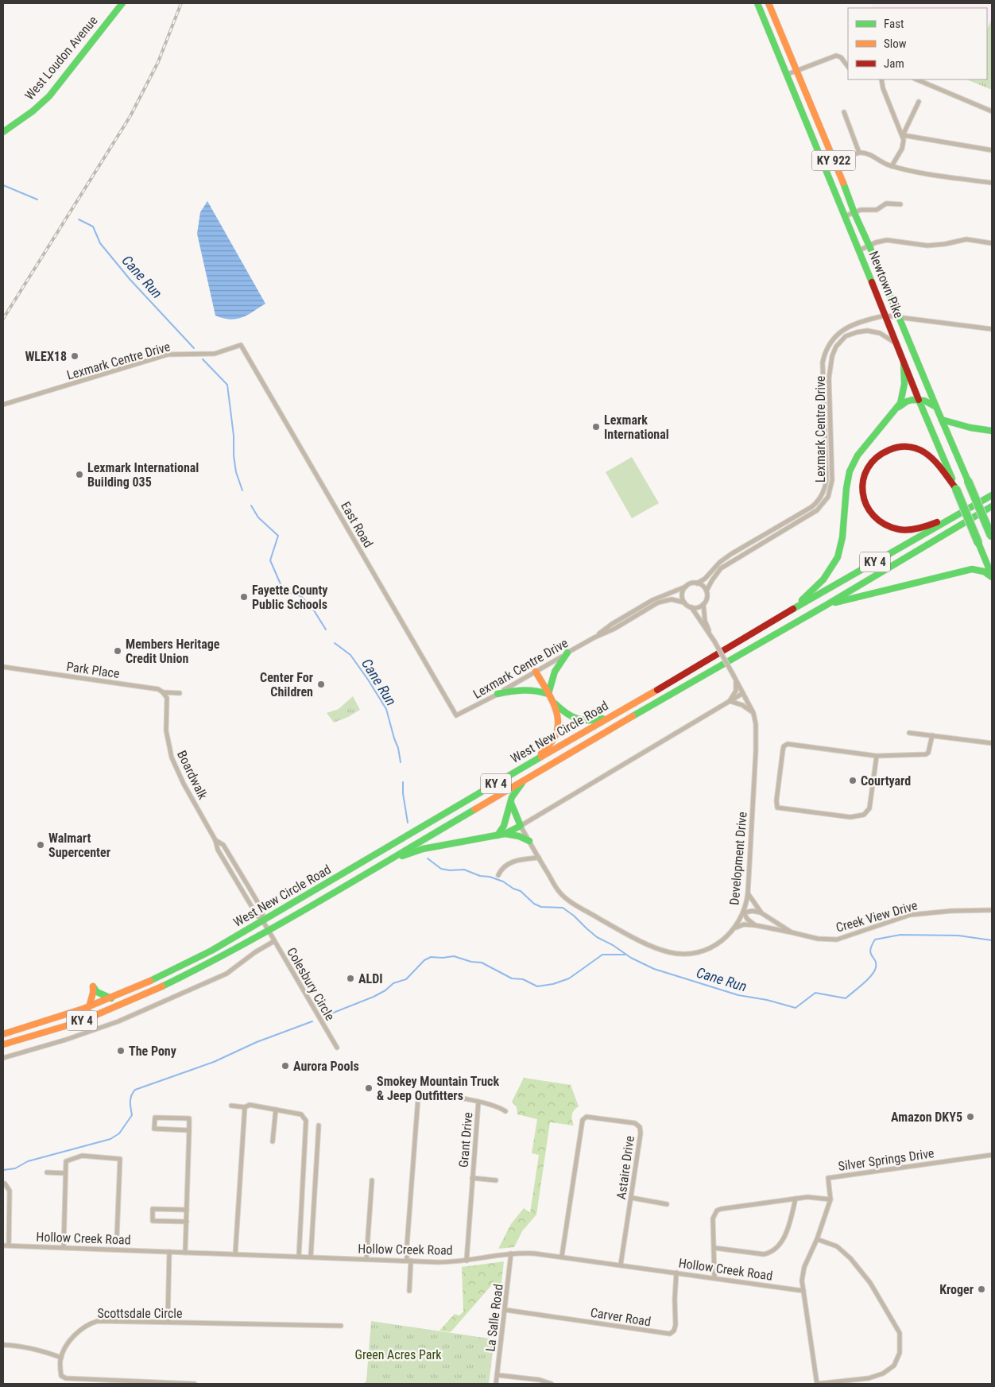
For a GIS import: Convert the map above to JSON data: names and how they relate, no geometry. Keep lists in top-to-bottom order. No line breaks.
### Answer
{"streets":{"main road":["West Loudon Avenue","KY 922","Newtown Pike","KY 4","West New Circle Road"],"street":["Lexmark Centre Drive","East Road","Park Place","Boardwalk","Development Drive","Creek View Drive","Colesbury Circle","Grant Drive","Silver Springs Drive","Astaire Drive","Hollow Creek Road","Scottsdale Circle","Carver Road","La Salle Road"]},"crossings":[["Newtown Pike","Lexmark Centre Drive"],["Lexmark Centre Drive","East Road"],["Lexmark Centre Drive","Development Drive"],["Park Place","Boardwalk"],["West New Circle Road","Boardwalk"],["West New Circle Road","Colesbury Circle"],["Boardwalk","Colesbury Circle"],["Development Drive","Creek View Drive"],["Grant Drive","Hollow Creek Road"],["Silver Springs Drive","Hollow Creek Road"],["Astaire Drive","Hollow Creek Road"],["Hollow Creek Road","Carver Road"],["Hollow Creek Road","La Salle Road"],["Carver Road","La Salle Road"]],"water":["Cane Run"],"parks":["Green Acres Park"],"places":["WLEX18","Lexmark International","Lexmark International Building 035","Fayette County Public Schools","Members Heritage Credit Union","Center For Children","Courtyard","Walmart Supercenter","ALDI","The Pony","Aurora Pools","Smokey Mountain Truck & Jeep Outfitters","Amazon DKY5","Kroger"],"legend":["Fast","Slow","Jam"]}
